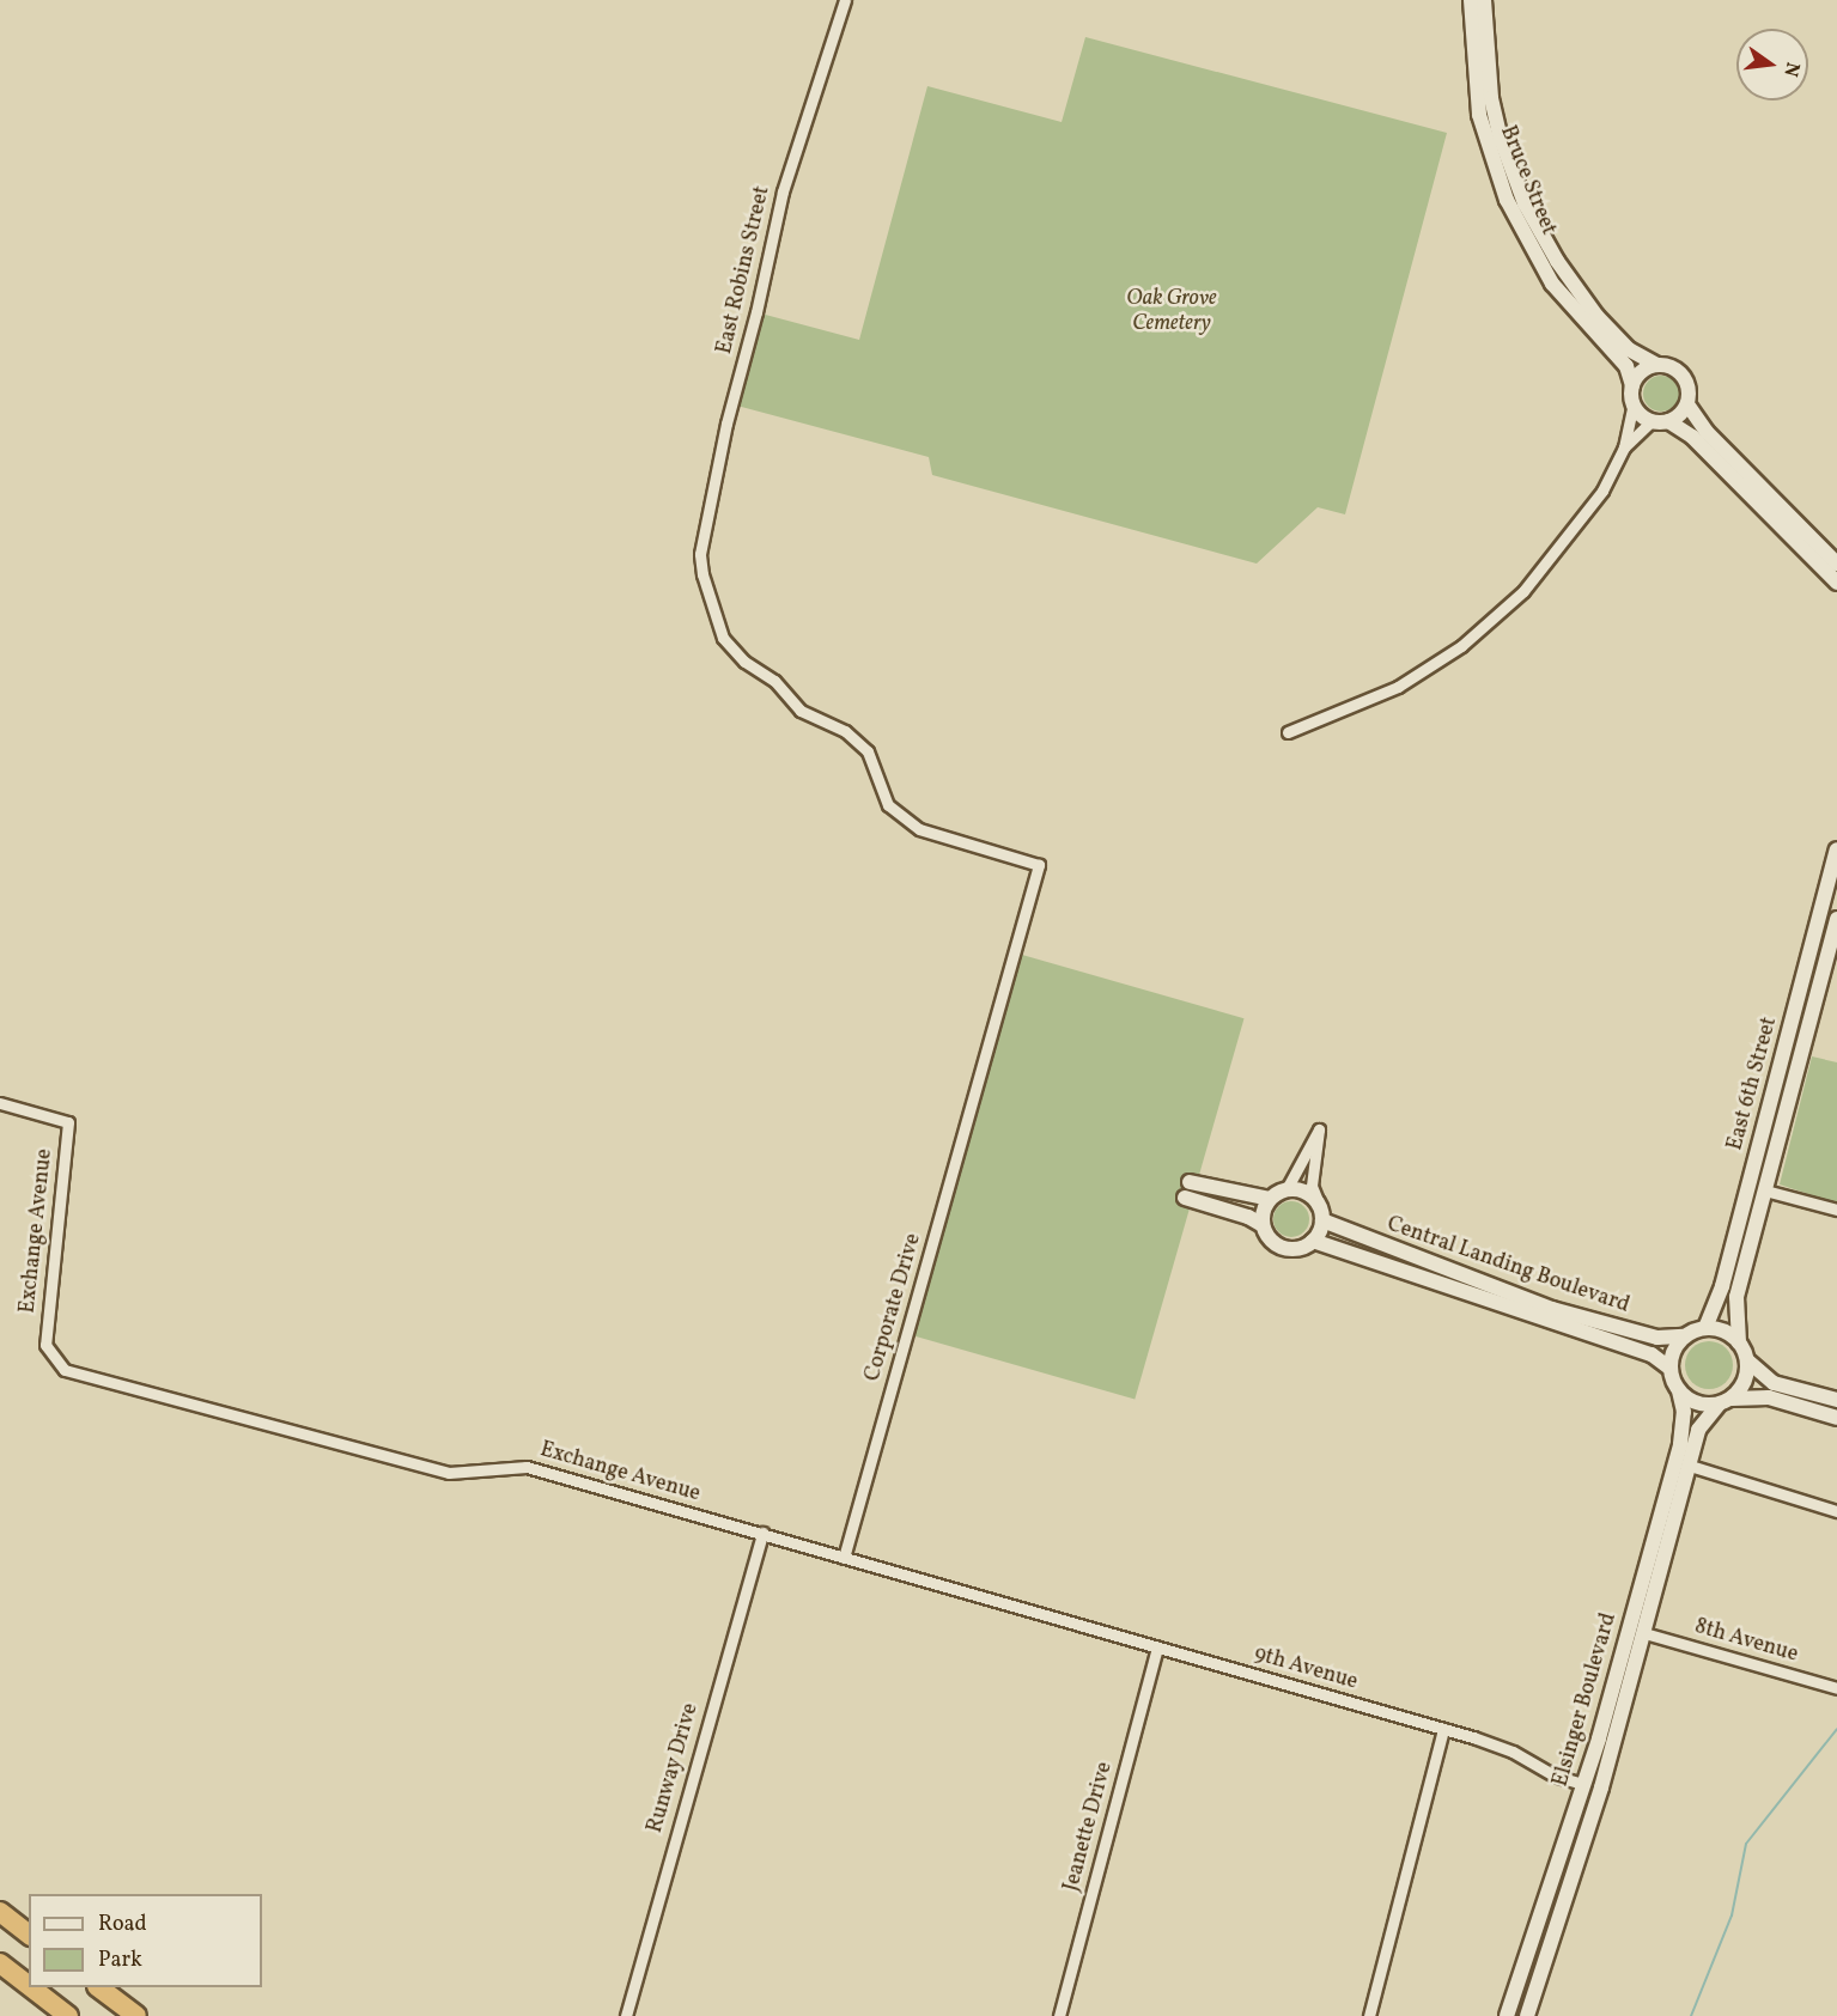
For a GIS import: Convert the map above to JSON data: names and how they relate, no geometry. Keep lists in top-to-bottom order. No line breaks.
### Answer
{"streets":{"street":["Bruce Street","East Robins Street","East 6th Street","Exchange Avenue","Central Landing Boulevard","Corporate Drive","8th Avenue","9th Avenue","Elsinger Boulevard","Runway Drive","Jeanette Drive"]},"crossings":[["East Robins Street","Corporate Drive"],["East 6th Street","Central Landing Boulevard"],["East 6th Street","Elsinger Boulevard"],["Exchange Avenue","Corporate Drive"],["Exchange Avenue","9th Avenue"],["Exchange Avenue","Runway Drive"],["Exchange Avenue","Jeanette Drive"],["Central Landing Boulevard","Elsinger Boulevard"],["8th Avenue","Elsinger Boulevard"],["9th Avenue","Elsinger Boulevard"],["9th Avenue","Jeanette Drive"]],"parks":["Oak Grove Cemetery"],"legend":["Road","Park"],"north":"right"}
